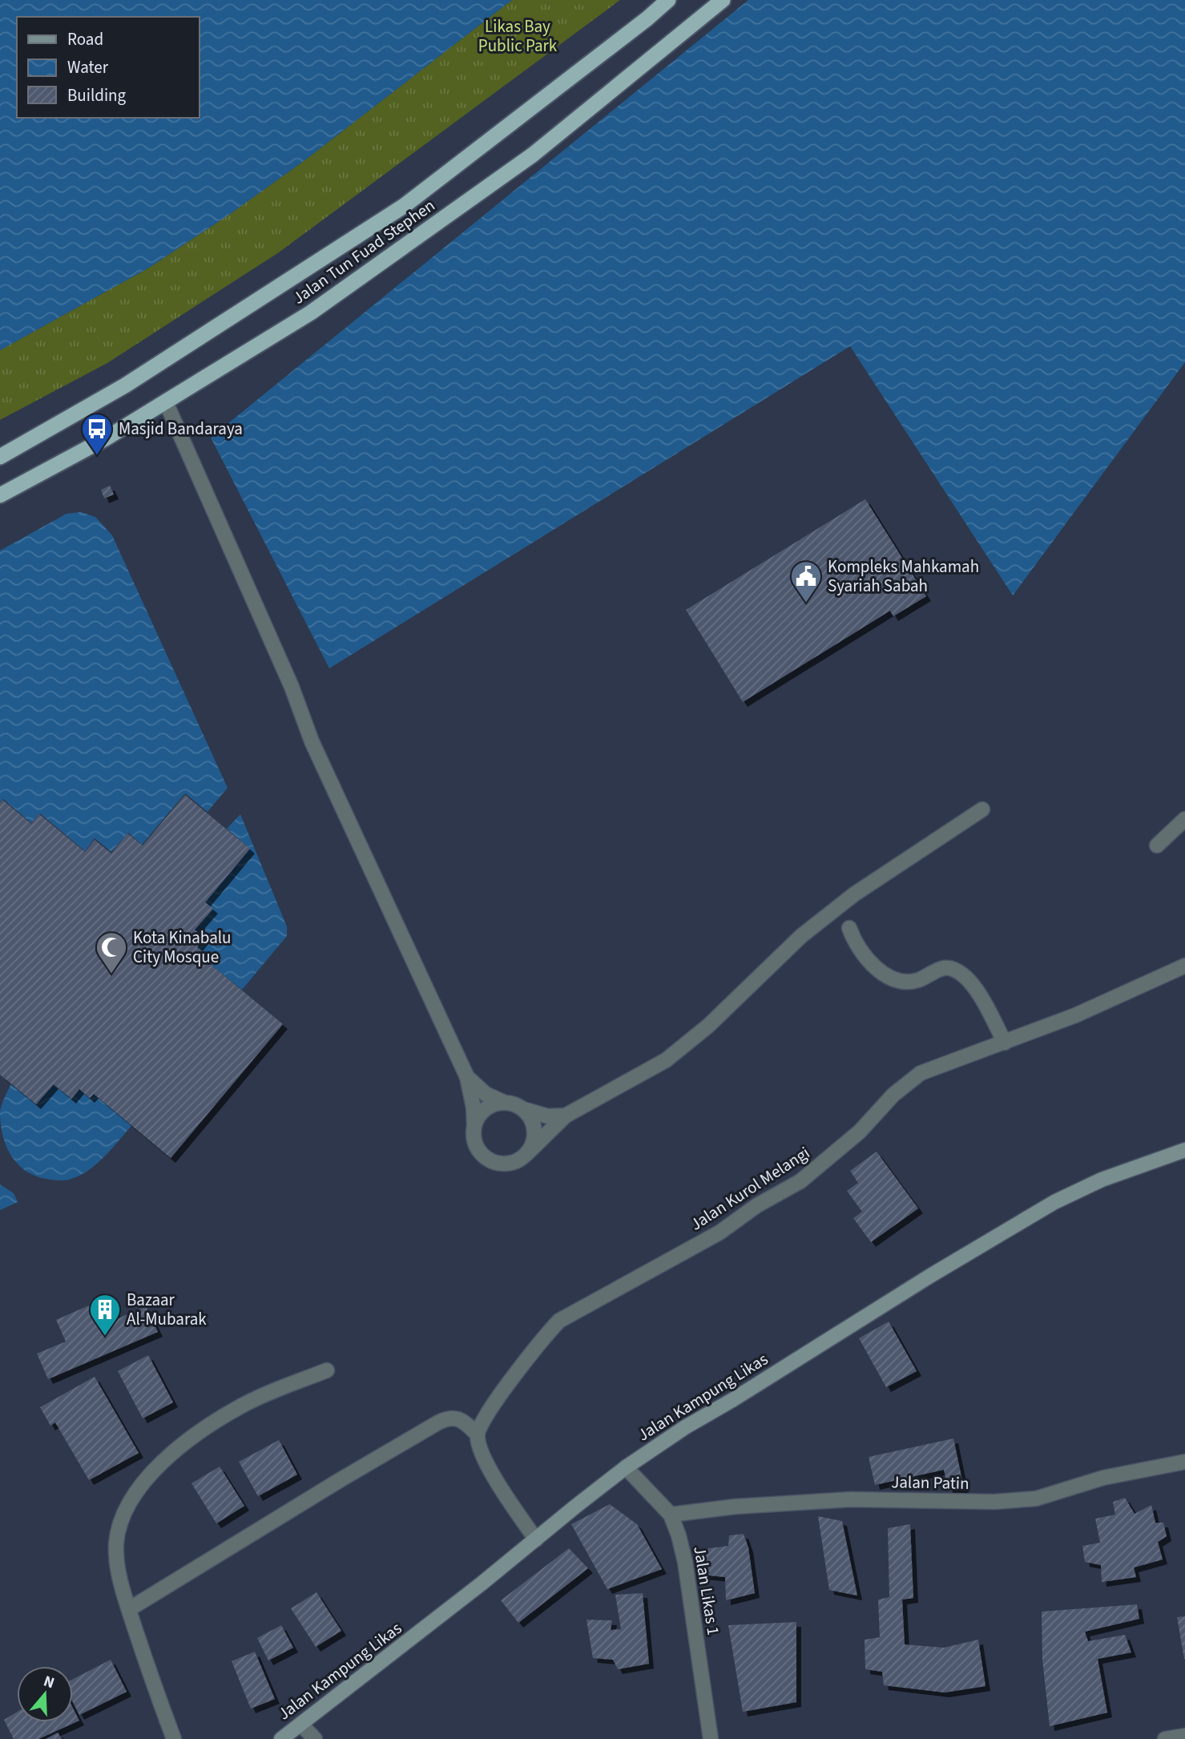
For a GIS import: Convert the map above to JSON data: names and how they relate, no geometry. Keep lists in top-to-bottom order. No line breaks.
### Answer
{"streets":{"highway":["Jalan Tun Fuad Stephen"],"main road":["Jalan Kampung Likas"],"street":["Jalan Kurol Melangi","Jalan Patin","Jalan Likas 1"]},"crossings":[["Jalan Kampung Likas","Jalan Likas 1"],["Jalan Patin","Jalan Likas 1"]],"parks":["Likas Bay Public Park"],"places":{"bus stop":["Masjid Bandaraya"],"public building":["Kompleks Mahkamah Syariah Sabah"],"mosque":["Kota Kinabalu City Mosque"],"building":["Bazaar Al-Mubarak"]},"legend":["Road","Water","Building"],"north":"top"}
